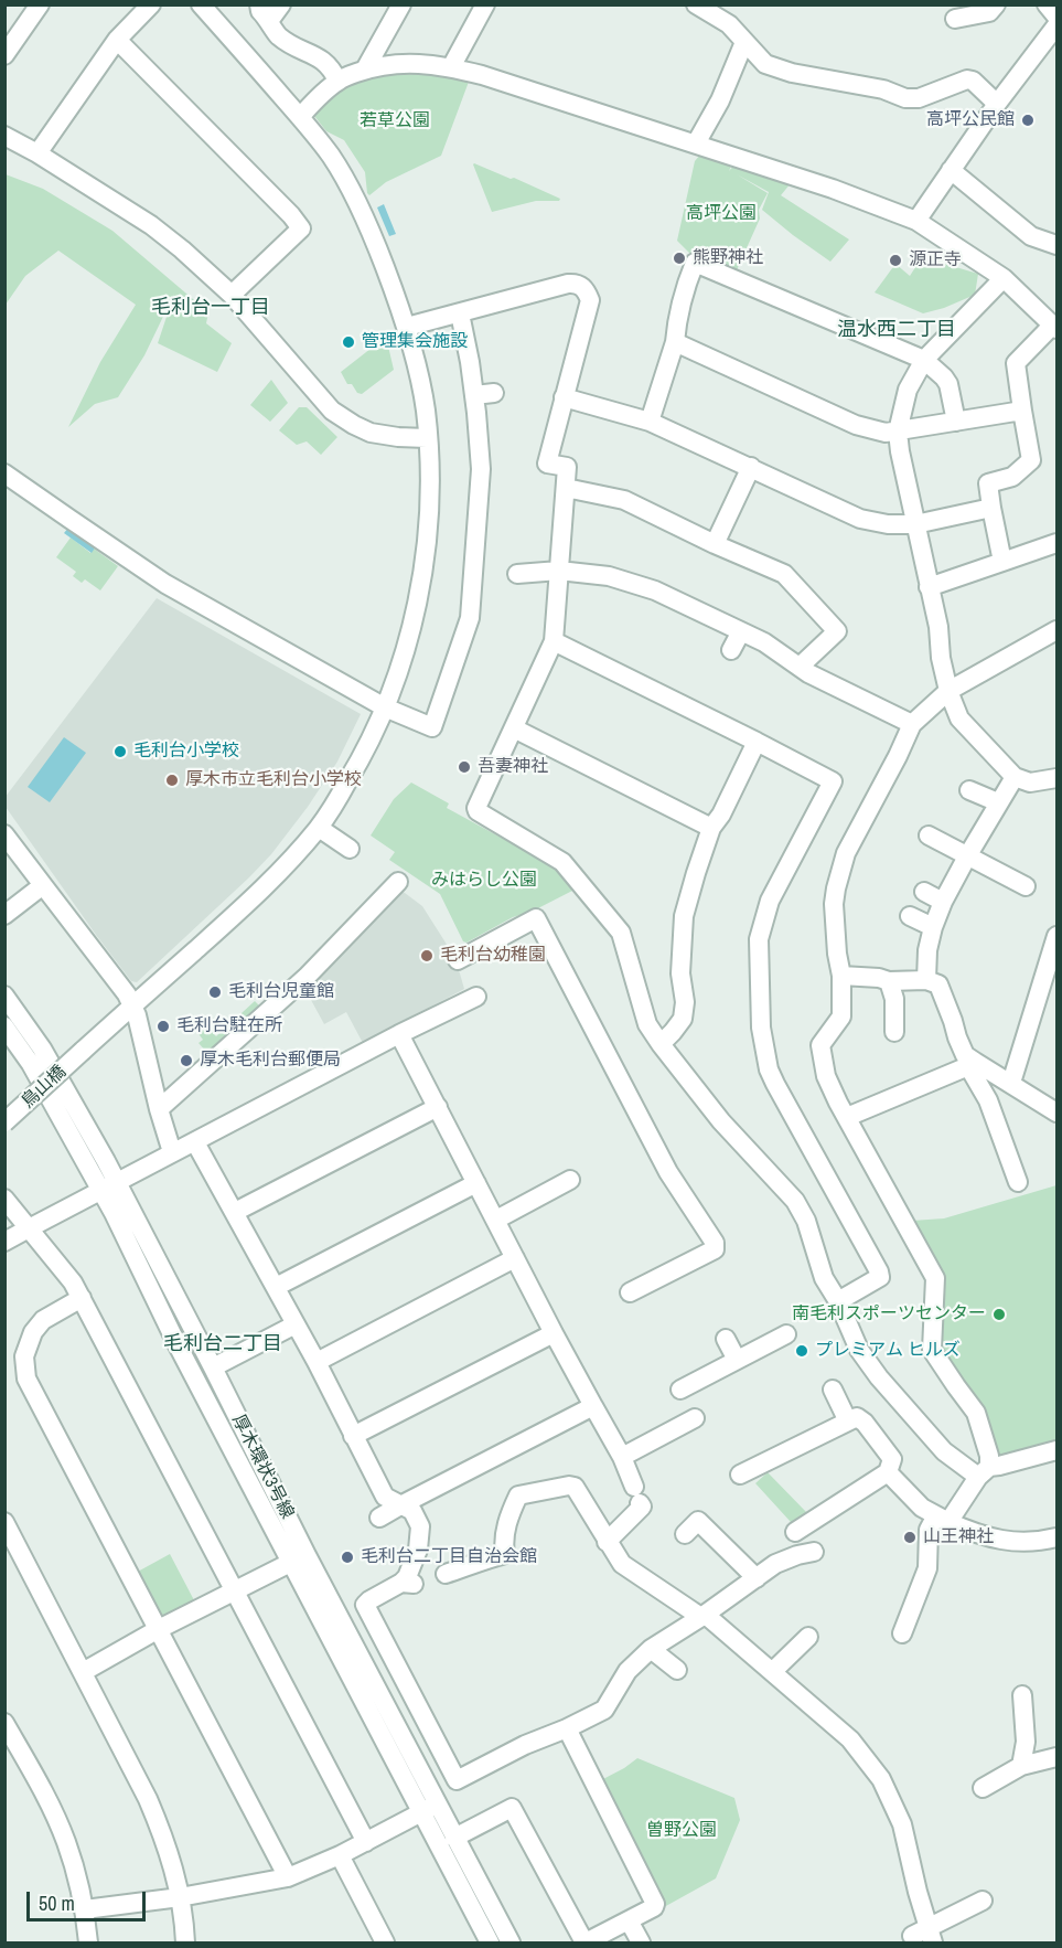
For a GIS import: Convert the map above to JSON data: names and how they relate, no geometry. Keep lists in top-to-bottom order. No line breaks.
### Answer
{"streets":{"street":["鳥山橋","厚木環状3号線"]},"districts":["毛利台一丁目","温水西二丁目","毛利台二丁目"],"parks":["若草公園","高坪公園","みはらし公園","曽野公園"],"places":["高坪公民館","熊野神社","源正寺","管理集会施設","毛利台小学校","吾妻神社","厚木市立毛利台小学校","毛利台幼稚園","毛利台児童館","毛利台駐在所","厚木毛利台郵便局","南毛利スポーツセンター","プレミアム ヒルズ","山王神社","毛利台二丁目自治会館"],"scale_bar":"50 m"}
